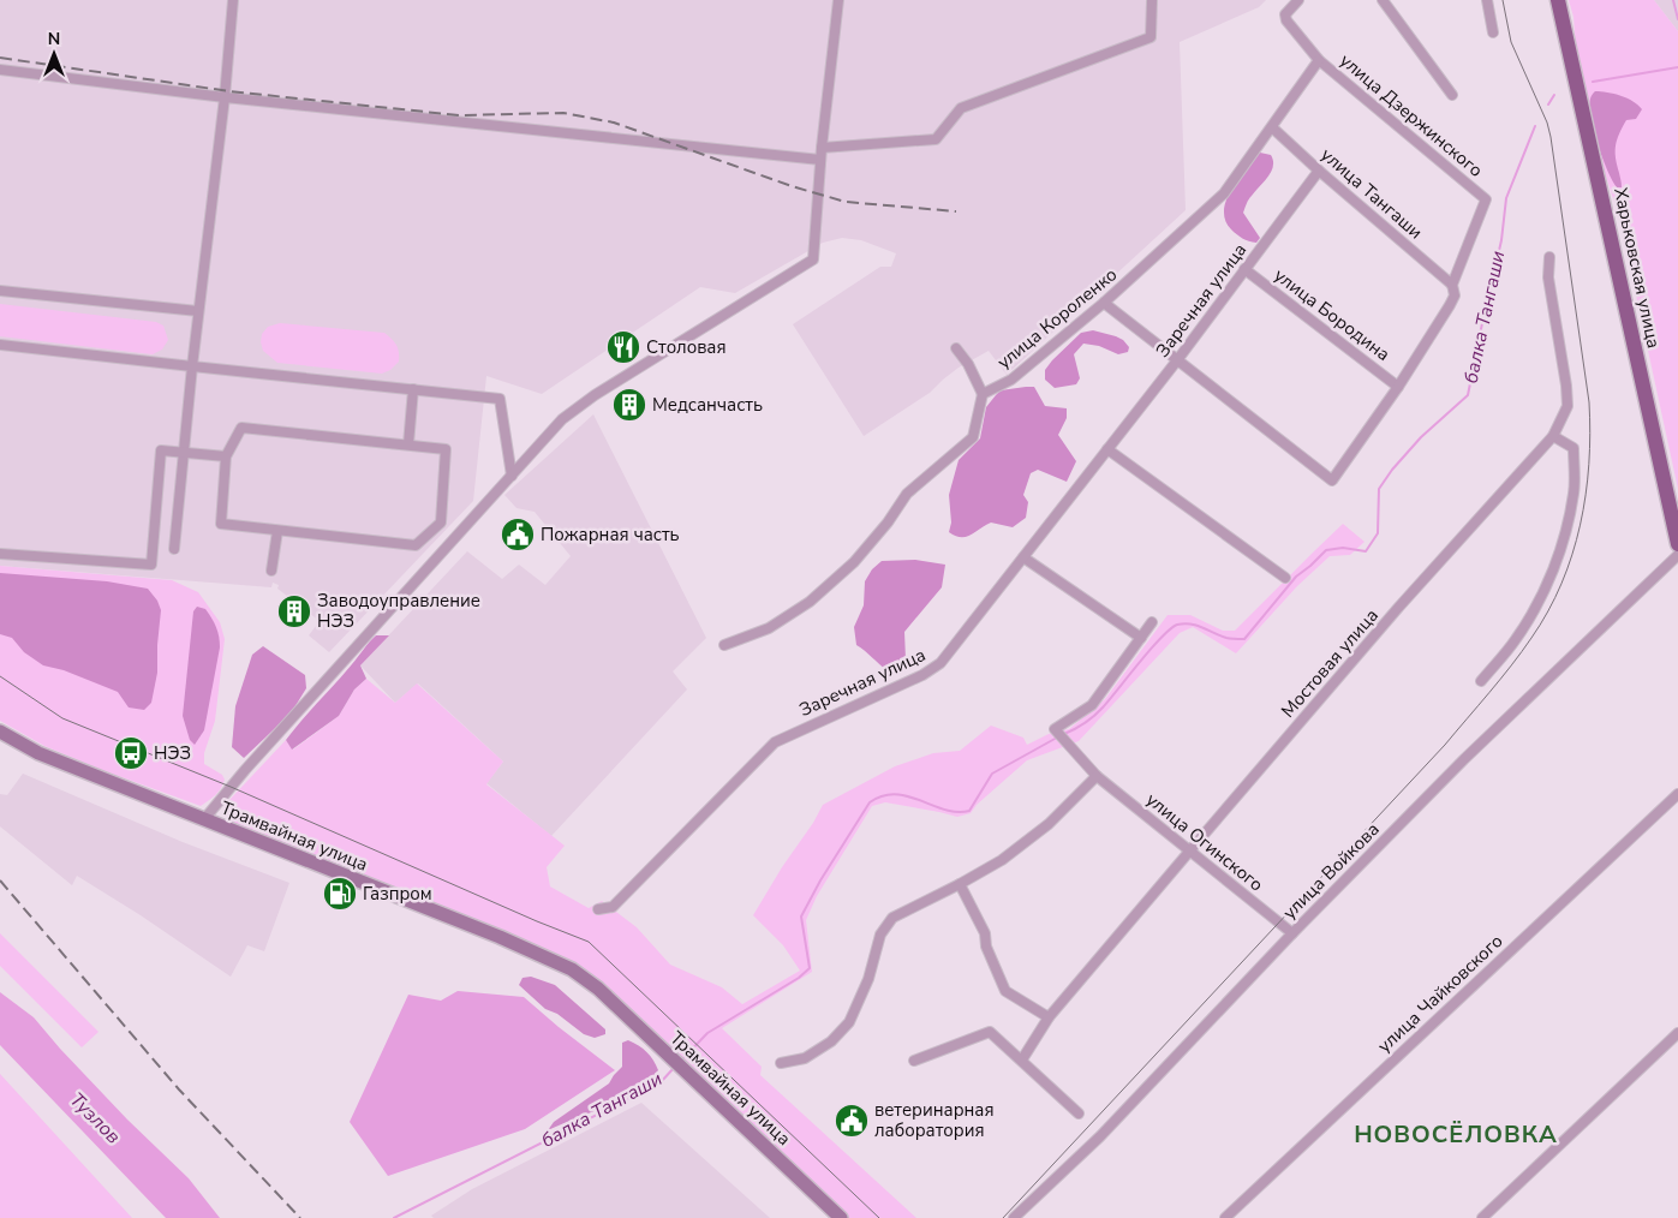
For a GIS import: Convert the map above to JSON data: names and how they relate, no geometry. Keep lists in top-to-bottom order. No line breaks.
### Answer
{"streets":{"main road":["Харьковская улица","Трамвайная улица"],"street":["улица Дзержинского","улица Тангаши","Заречная улица","улица Бородина","улица Короленко","Мостовая улица","улица Огинского","улица Войкова","улица Чайковского"]},"crossings":[["улица Дзержинского","улица Тангаши"],["улица Дзержинского","Заречная улица"],["улица Дзержинского","улица Бородина"],["улица Дзержинского","улица Короленко"],["улица Тангаши","Заречная улица"],["улица Тангаши","улица Короленко"],["Заречная улица","улица Бородина"],["Мостовая улица","улица Огинского"],["улица Огинского","улица Войкова"]],"districts":["НОВОСЁЛОВКА"],"water":["балка Тангаши","Тузлов"],"places":{"restaurant":["Столовая"],"building":["Медсанчасть","Заводоуправление НЭЗ"],"public building":["Пожарная часть","ветеринарная лаборатория"],"bus stop":["НЭЗ"],"fuel station":["Газпром"]},"north":"top"}
